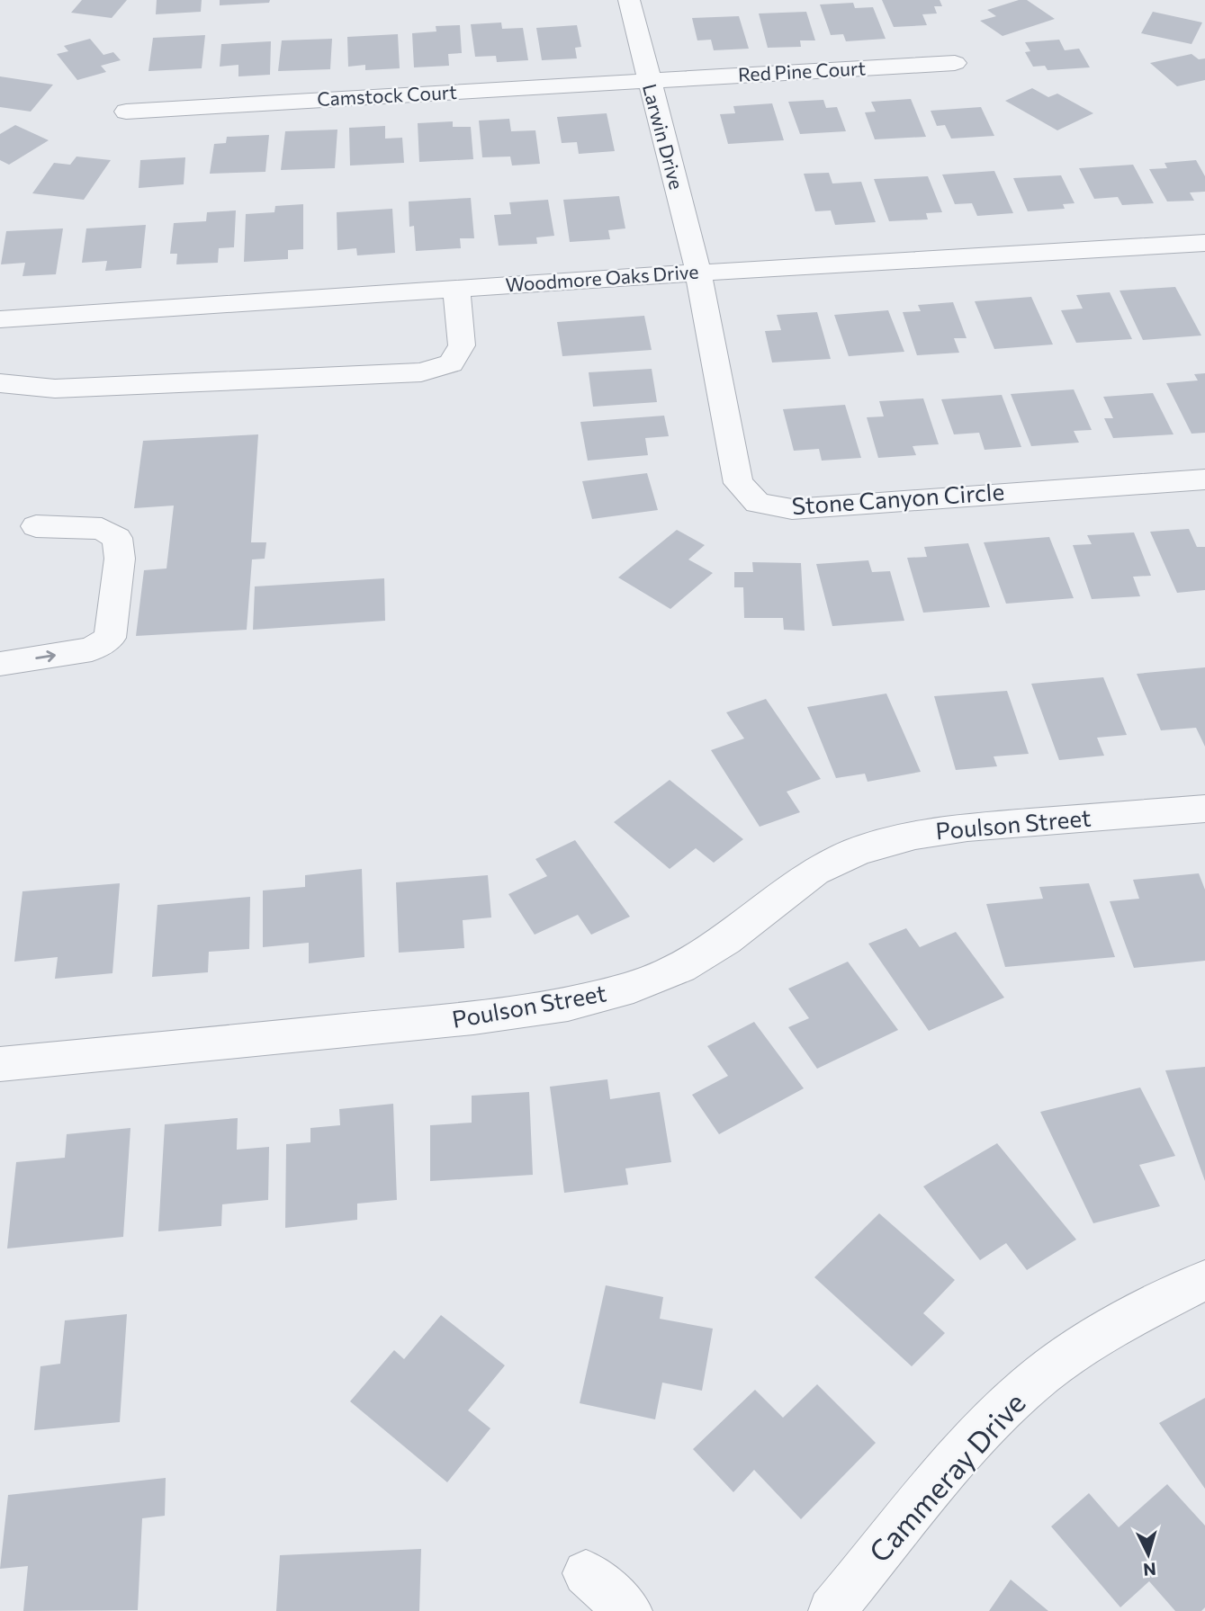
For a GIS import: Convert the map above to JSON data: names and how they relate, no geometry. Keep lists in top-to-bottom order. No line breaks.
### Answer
{"streets":{"street":["Red Pine Court","Camstock Court","Larwin Drive","Woodmore Oaks Drive","Stone Canyon Circle","Poulson Street","Cammeray Drive"]},"crossings":[["Red Pine Court","Camstock Court"],["Red Pine Court","Larwin Drive"],["Camstock Court","Larwin Drive"],["Larwin Drive","Woodmore Oaks Drive"],["Larwin Drive","Stone Canyon Circle"],["Woodmore Oaks Drive","Stone Canyon Circle"]],"north":"bottom"}
